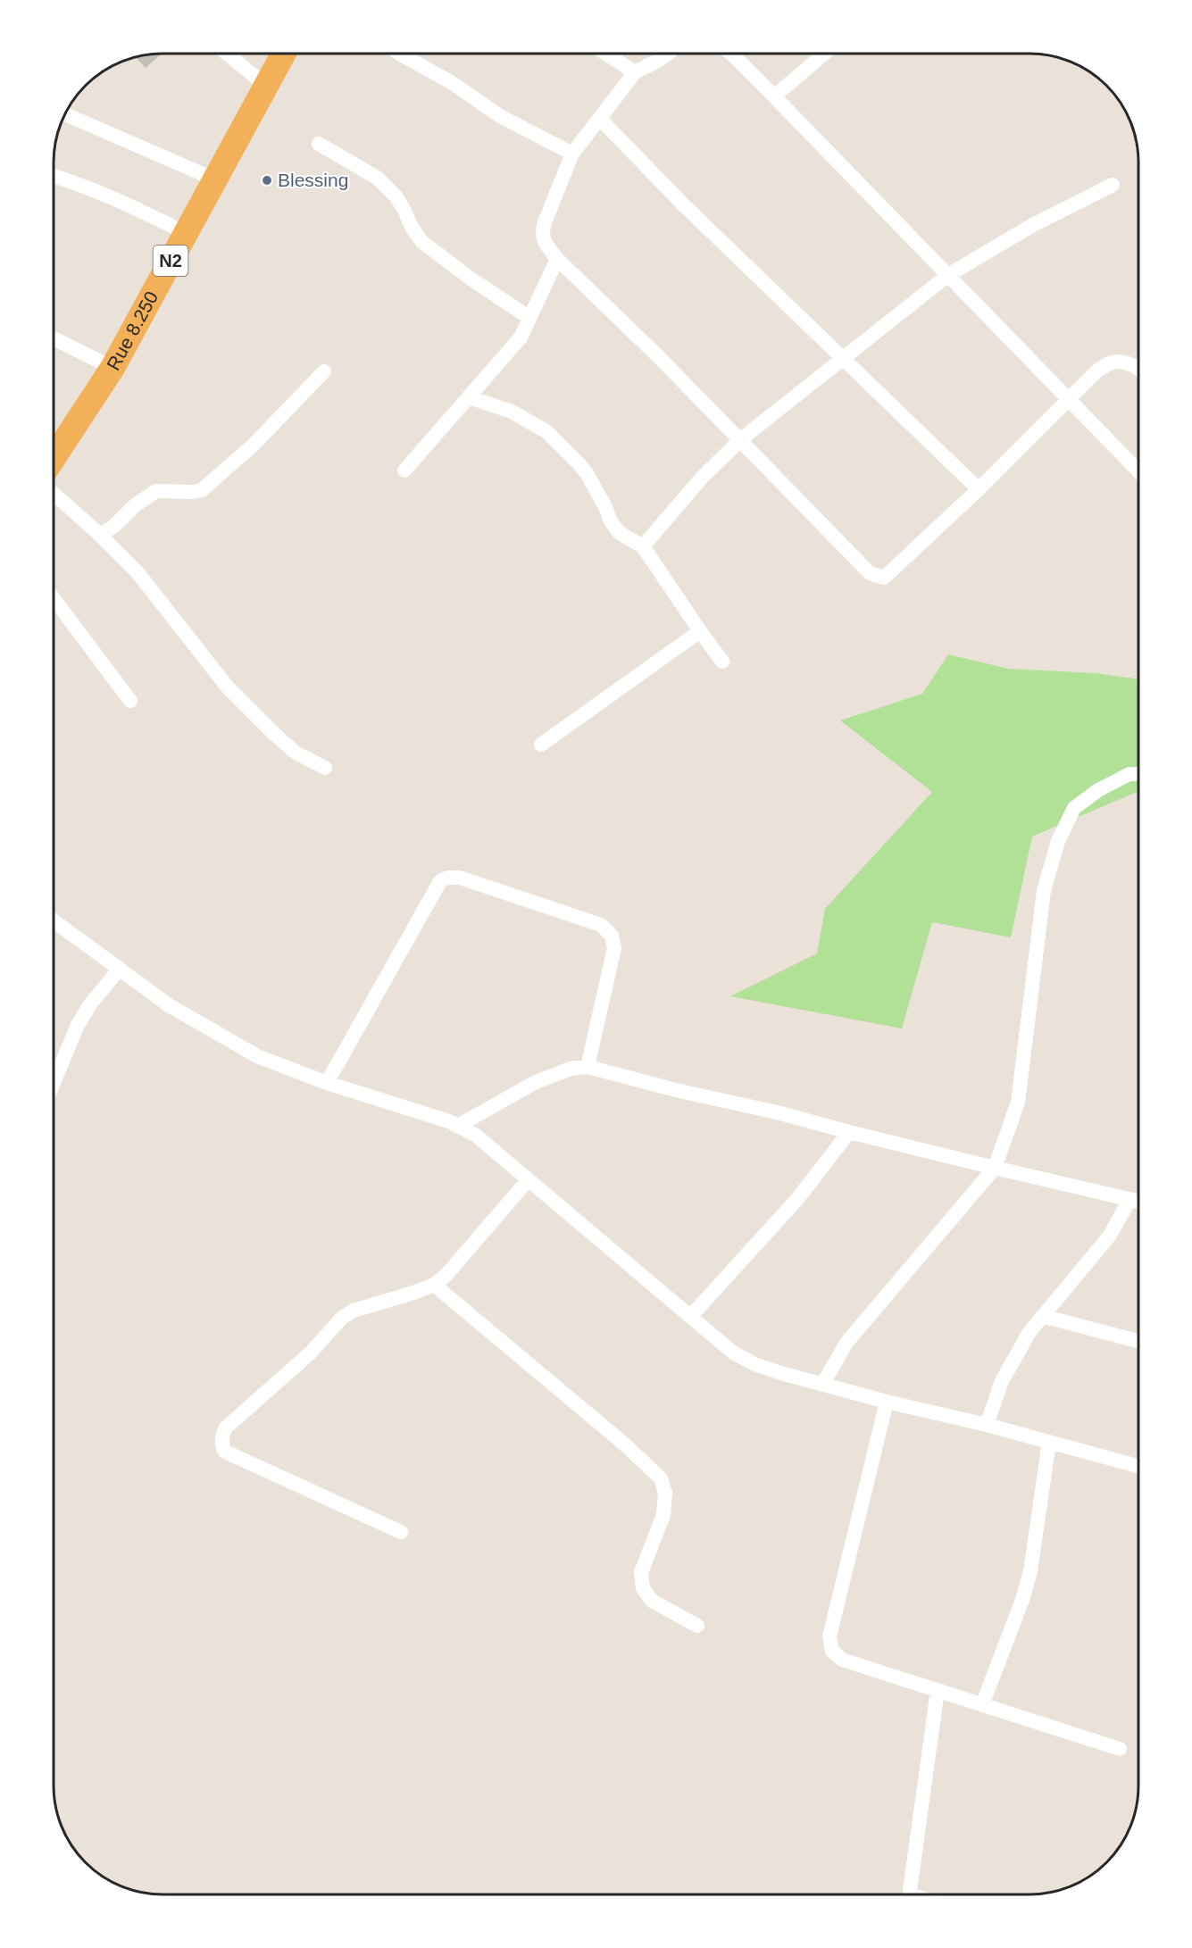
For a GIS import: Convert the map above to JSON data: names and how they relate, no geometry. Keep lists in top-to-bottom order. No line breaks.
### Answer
{"streets":{"highway":["N2","Rue 8.250"]},"places":["Blessing"]}
